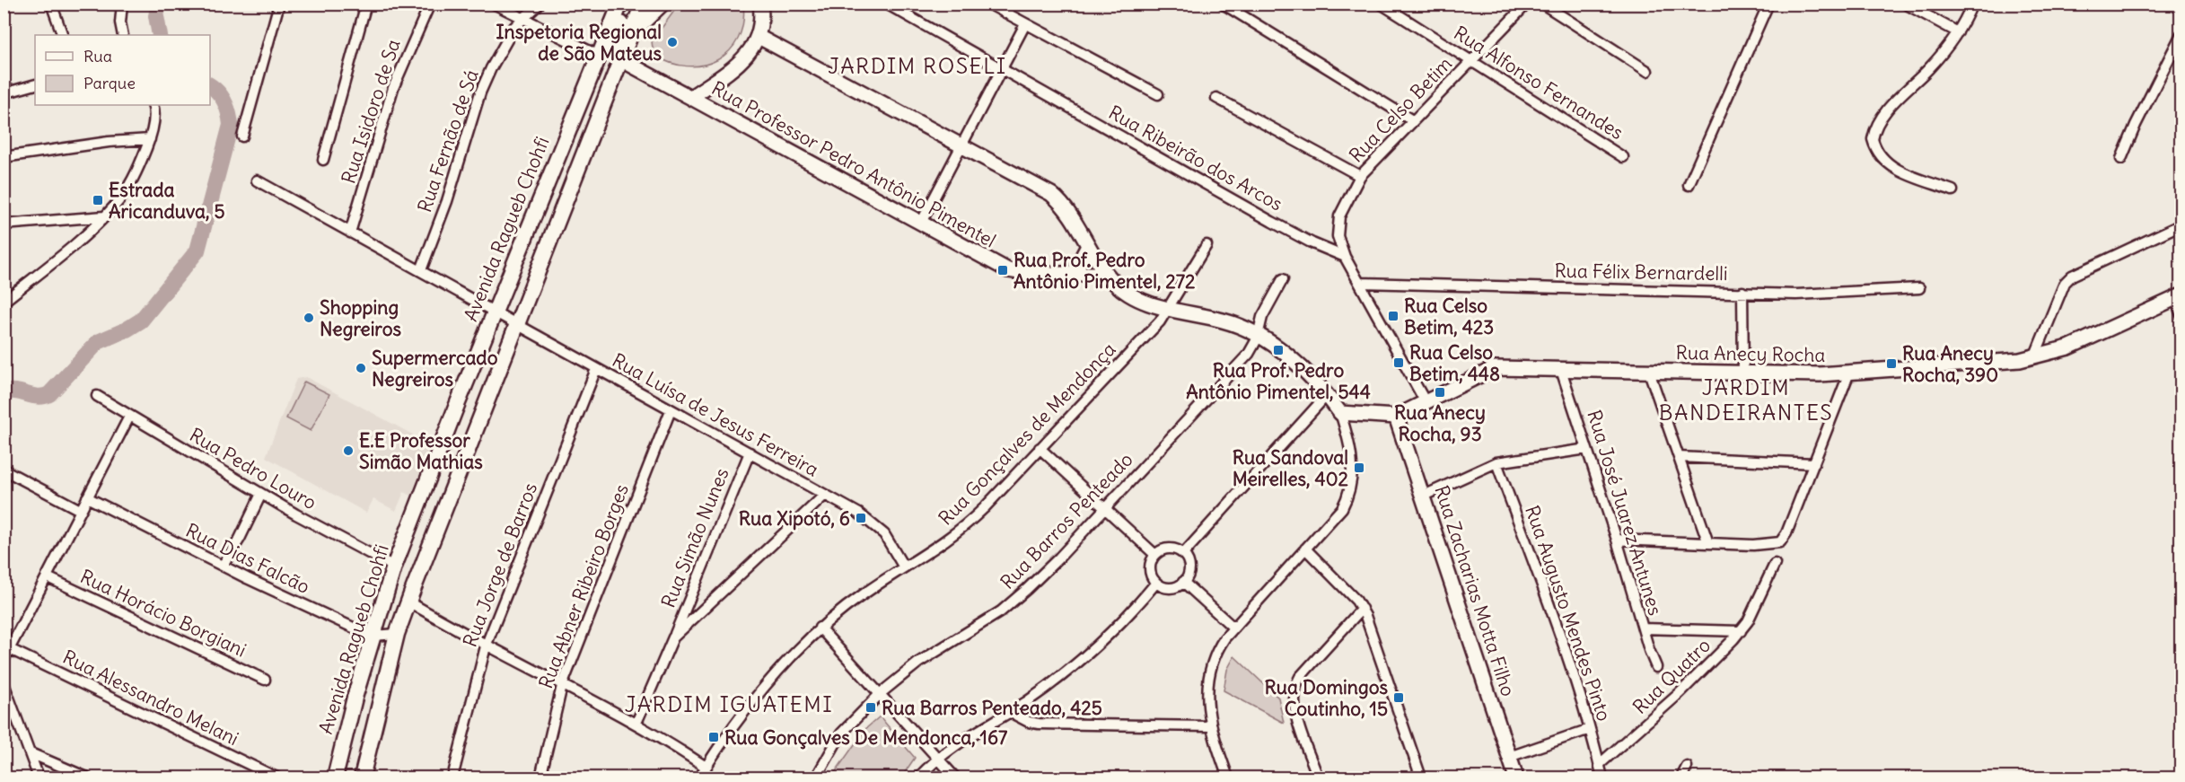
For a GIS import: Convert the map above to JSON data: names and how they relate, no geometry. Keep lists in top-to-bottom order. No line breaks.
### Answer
{"streets":{"main road":["Avenida Ragueb Chohfi"],"street":["Rua Alfonso Fernandes","Rua Celso Betim","Rua Isidoro de Sa","Rua Fernão de Sá","Rua Ribeirão dos Arcos","Rua Professor Pedro Antônio Pimentel","Rua Félix Bernardelli","Rua Anecy Rocha","Rua Luísa de Jesus Ferreira","Rua Gonçalves de Mendonça","Rua Pedro Louro","Rua José Juarez Antunes","Rua Barros Penteado","Rua Simão Nunes","Rua Dias Falcão","Rua Jorge de Barros","Rua Abner Ribeiro Borges","Rua Zacharias Motta Filho","Rua Horácio Borgiani","Rua Augusto Mendes Pinto","Rua Quatro","Rua Alessandro Melani"]},"crossings":[["Rua Alfonso Fernandes","Rua Celso Betim"],["Rua Celso Betim","Rua Ribeirão dos Arcos"],["Rua Isidoro de Sa","Rua Luísa de Jesus Ferreira"],["Rua Fernão de Sá","Rua Luísa de Jesus Ferreira"],["Avenida Ragueb Chohfi","Rua Luísa de Jesus Ferreira"],["Avenida Ragueb Chohfi","Rua Pedro Louro"],["Avenida Ragueb Chohfi","Rua Dias Falcão"],["Rua Anecy Rocha","Rua José Juarez Antunes"],["Rua Anecy Rocha","Rua Zacharias Motta Filho"],["Rua Luísa de Jesus Ferreira","Rua Simão Nunes"],["Rua Luísa de Jesus Ferreira","Rua Jorge de Barros"],["Rua Luísa de Jesus Ferreira","Rua Abner Ribeiro Borges"],["Rua Augusto Mendes Pinto","Rua Quatro"]],"districts":["JARDIM ROSELI","JARDIM BANDEIRANTES","JARDIM IGUATEMI"],"places":{"other":["Inspetoria Regional de São Mateus","Shopping Negreiros","Supermercado Negreiros","E.E Professor Simão Mathias"],"transit":["Estrada Aricanduva, 5","Rua Prof. Pedro Antônio Pimentel, 272","Rua Celso Betim, 423","Rua Prof. Pedro Antônio Pimentel, 544","Rua Celso Betim, 448","Rua Anecy Rocha, 390","Rua Anecy Rocha, 93","Rua Sandoval Meirelles, 402","Rua Xipotó, 6","Rua Domingos Coutinho, 15","Rua Barros Penteado, 425","Rua Gonçalves De Mendonca, 167"]},"legend":["Rua","Parque"]}
